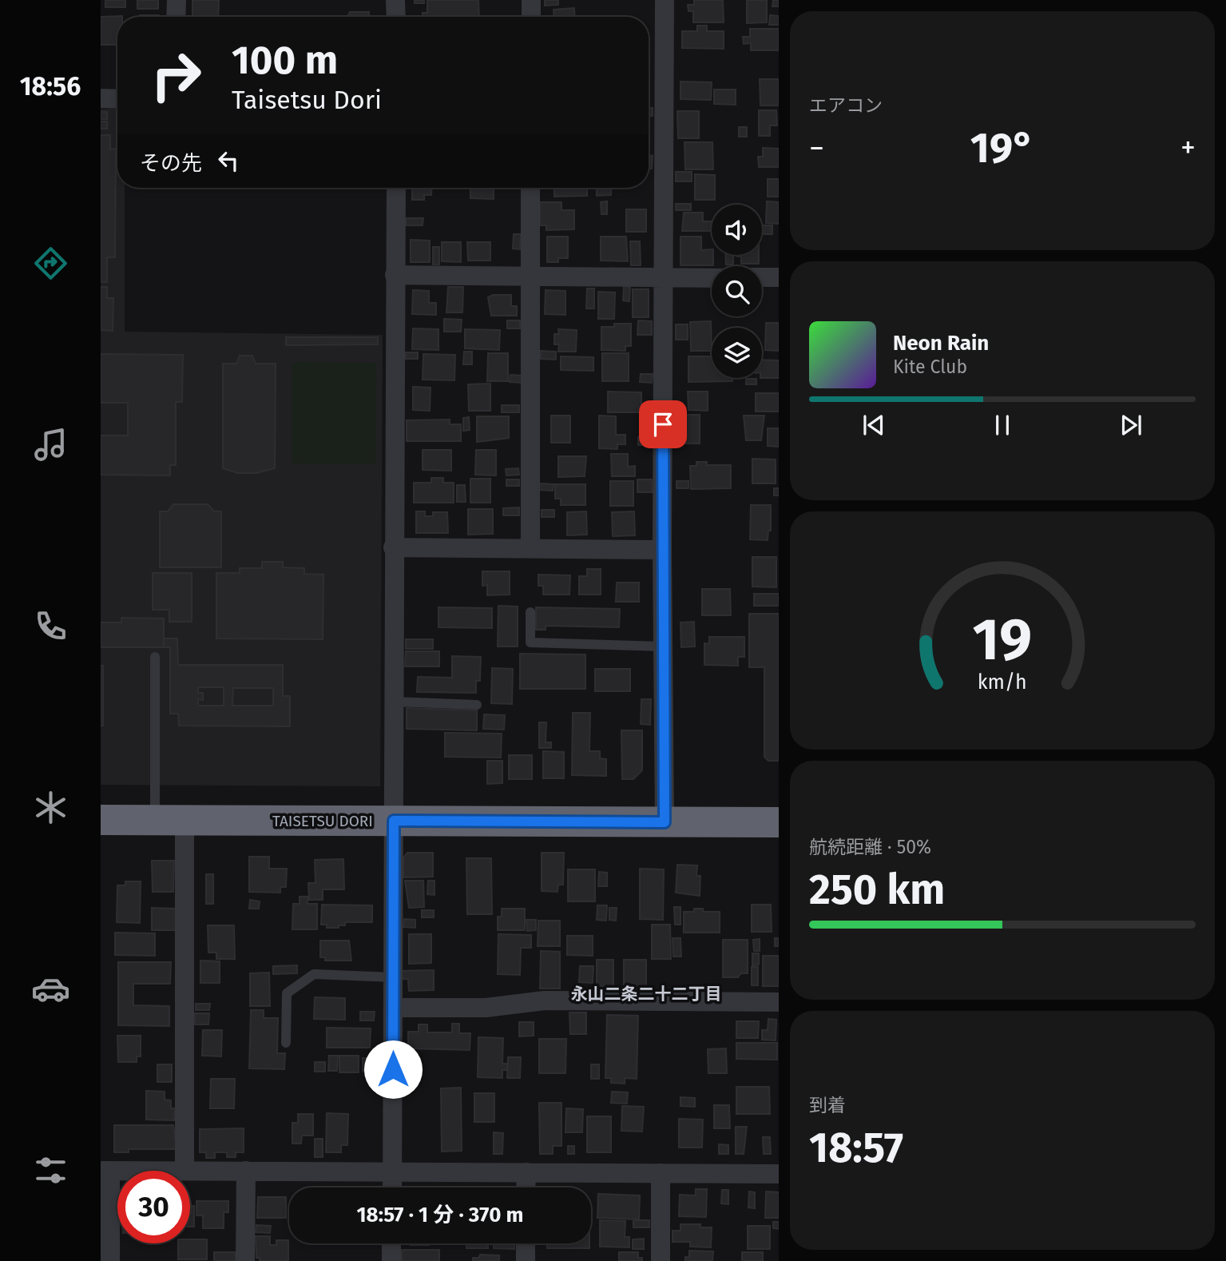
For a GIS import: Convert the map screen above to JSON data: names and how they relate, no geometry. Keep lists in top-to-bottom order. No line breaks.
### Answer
{"streets":{"highway":["TAISETSU DORI"]},"districts":["永山二条二十二丁目"],"page":{"tabs":"18:56","tile":["エアコン",["航続距離 · 50%","250 km"],["到着","18:57"]],"turn":["100 m","Taisetsu Dori"],"heat":["−","19°","+"],"then":"その先","song":["Neon Rain","Kite Club"],"limit":"30","trip":"18:57 · 1 分 · 370 m","gauge":["19","km/h"]}}
